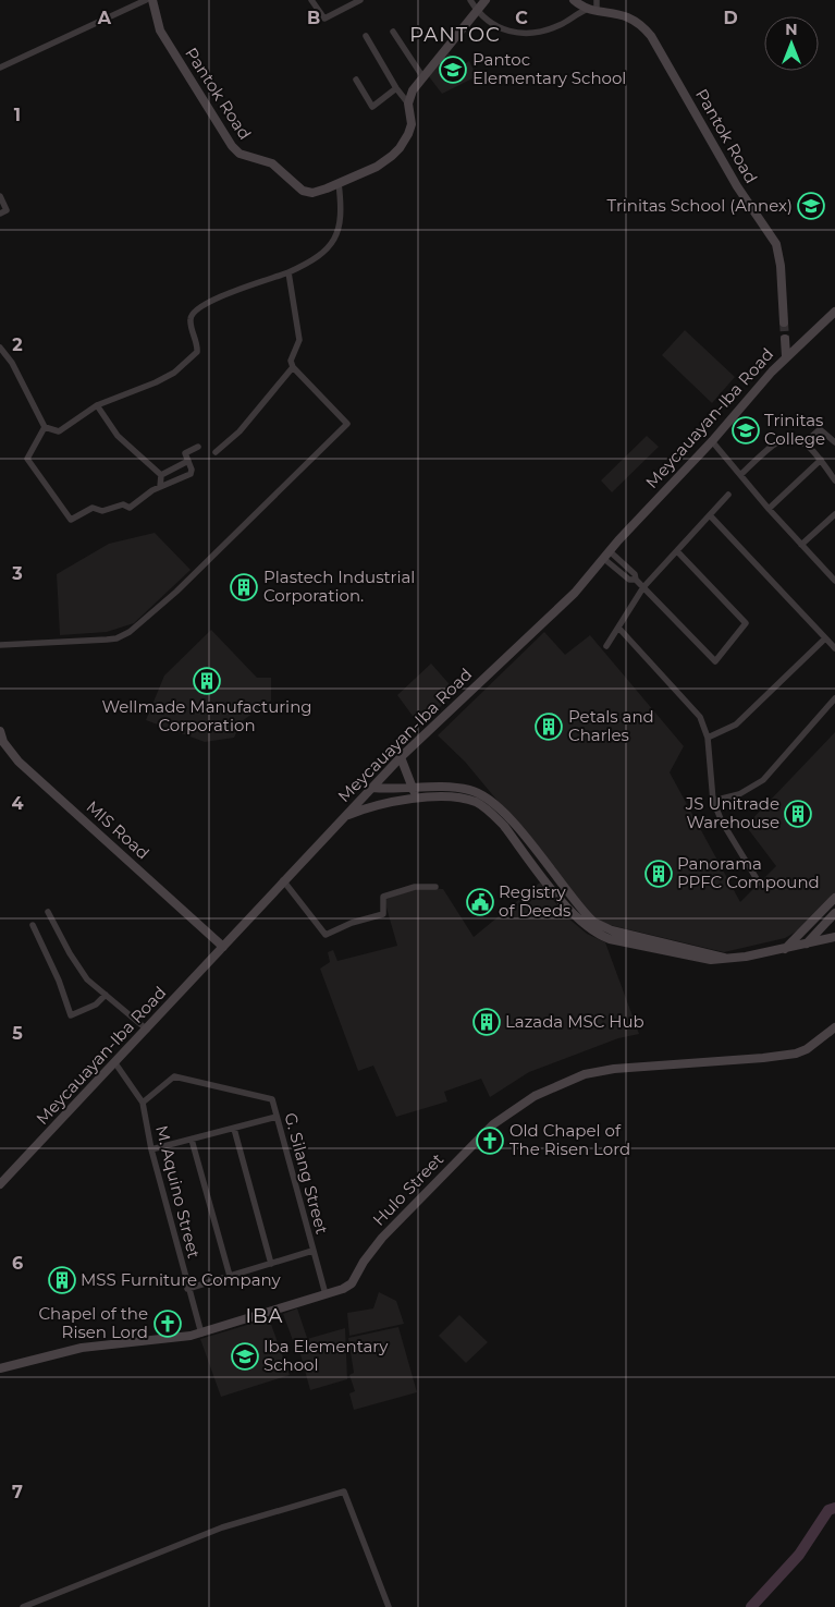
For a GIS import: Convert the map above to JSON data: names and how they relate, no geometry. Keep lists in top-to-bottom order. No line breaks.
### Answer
{"streets":{"street":["Pantok Road","Meycauayan-Iba Road","MIS Road","G. Silang Street","Hulo Street","M. Aquino Street"]},"crossings":[["Meycauayan-Iba Road","MIS Road"],["Meycauayan-Iba Road","M. Aquino Street"],["G. Silang Street","Hulo Street"],["G. Silang Street","M. Aquino Street"],["Hulo Street","M. Aquino Street"]],"districts":["PANTOC","IBA"],"places":{"school or university":["Pantoc Elementary School","Trinitas School (Annex)","Trinitas College","Iba Elementary School"],"building":["Plastech Industrial Corporation.","Wellmade Manufacturing Corporation","Petals and Charles","JS Unitrade Warehouse","Panorama PPFC Compound","Lazada MSC Hub","MSS Furniture Company"],"public building":["Registry of Deeds"],"church":["Old Chapel of The Risen Lord","Chapel of the Risen Lord"]},"north":"top","grid":{"columns":["A","B","C","D"],"rows":["1","2","3","4","5","6","7"]}}
